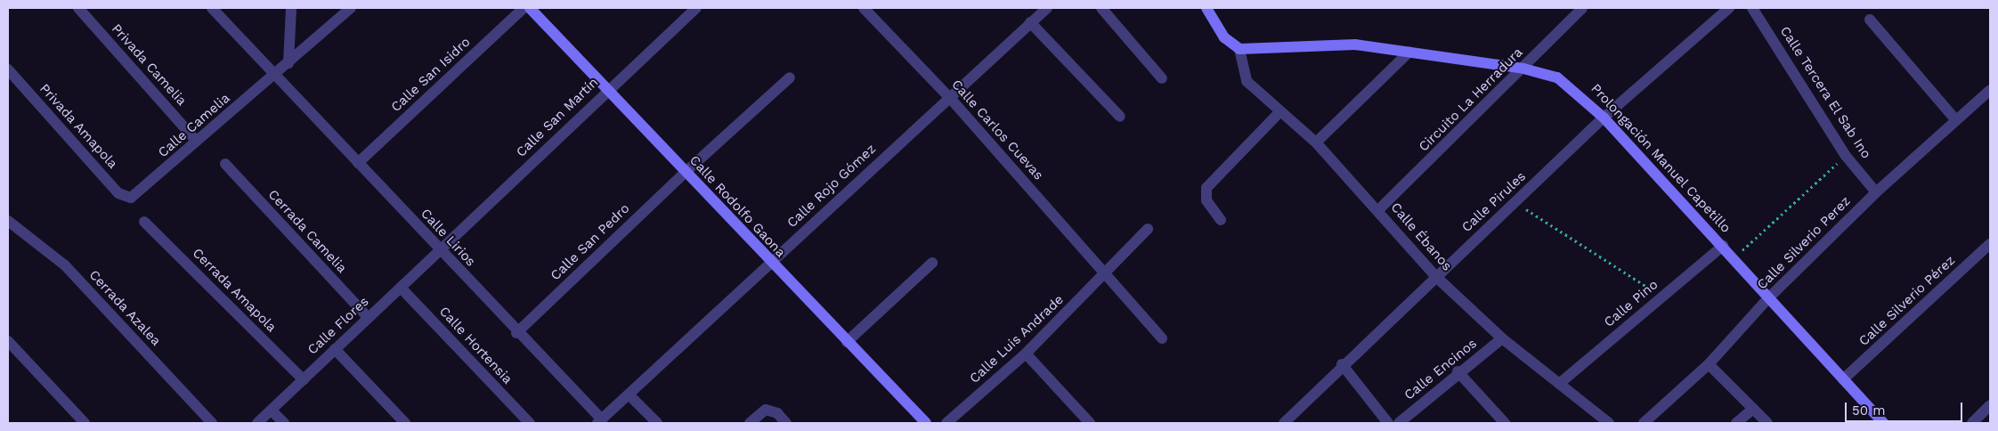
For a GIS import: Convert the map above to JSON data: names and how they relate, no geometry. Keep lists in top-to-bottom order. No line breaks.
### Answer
{"streets":{"street":["Privada Camelia","Calle San Isidro","Calle Tercera El Sab Ino","Circuito La Herradura","Calle San Martín","Calle Camelia","Privada Amapola","Calle Carlos Cuevas","Prolongación Manuel Capetillo","Calle Rojo Gómez","Calle Pirules","Calle Rodolfo Gaona","Cerrada Camelia","Calle Ébanos","Calle Lirios","Calle San Pedro","Calle Silverio Perez","Cerrada Amapola","Calle Silverio Pérez","Calle Pino","Cerrada Azalea","Calle Flores","Calle Luis Andrade","Calle Hortensia","Calle Encinos"]},"crossings":[["Privada Camelia","Calle Camelia"],["Calle San Isidro","Calle Lirios"],["Calle Tercera El Sab Ino","Calle Silverio Perez"],["Circuito La Herradura","Prolongación Manuel Capetillo"],["Circuito La Herradura","Calle Ébanos"],["Calle San Martín","Calle Rodolfo Gaona"],["Calle San Martín","Calle Lirios"],["Calle San Martín","Calle Flores"],["Calle Camelia","Privada Amapola"],["Calle Camelia","Calle Lirios"],["Calle Carlos Cuevas","Calle Rojo Gómez"],["Calle Carlos Cuevas","Calle Luis Andrade"],["Prolongación Manuel Capetillo","Calle Pirules"],["Prolongación Manuel Capetillo","Calle Ébanos"],["Prolongación Manuel Capetillo","Calle Silverio Perez"],["Prolongación Manuel Capetillo","Calle Silverio Pérez"],["Prolongación Manuel Capetillo","Calle Pino"],["Calle Rojo Gómez","Calle Rodolfo Gaona"],["Calle Rojo Gómez","Calle Lirios"],["Calle Pirules","Calle Ébanos"],["Calle Rodolfo Gaona","Calle San Pedro"],["Cerrada Camelia","Calle Flores"],["Calle Ébanos","Calle Pino"],["Calle Ébanos","Calle Encinos"],["Calle Lirios","Calle San Pedro"],["Calle Lirios","Calle Flores"],["Cerrada Amapola","Calle Flores"],["Calle Flores","Calle Hortensia"]],"scale_bar":"50 m"}
